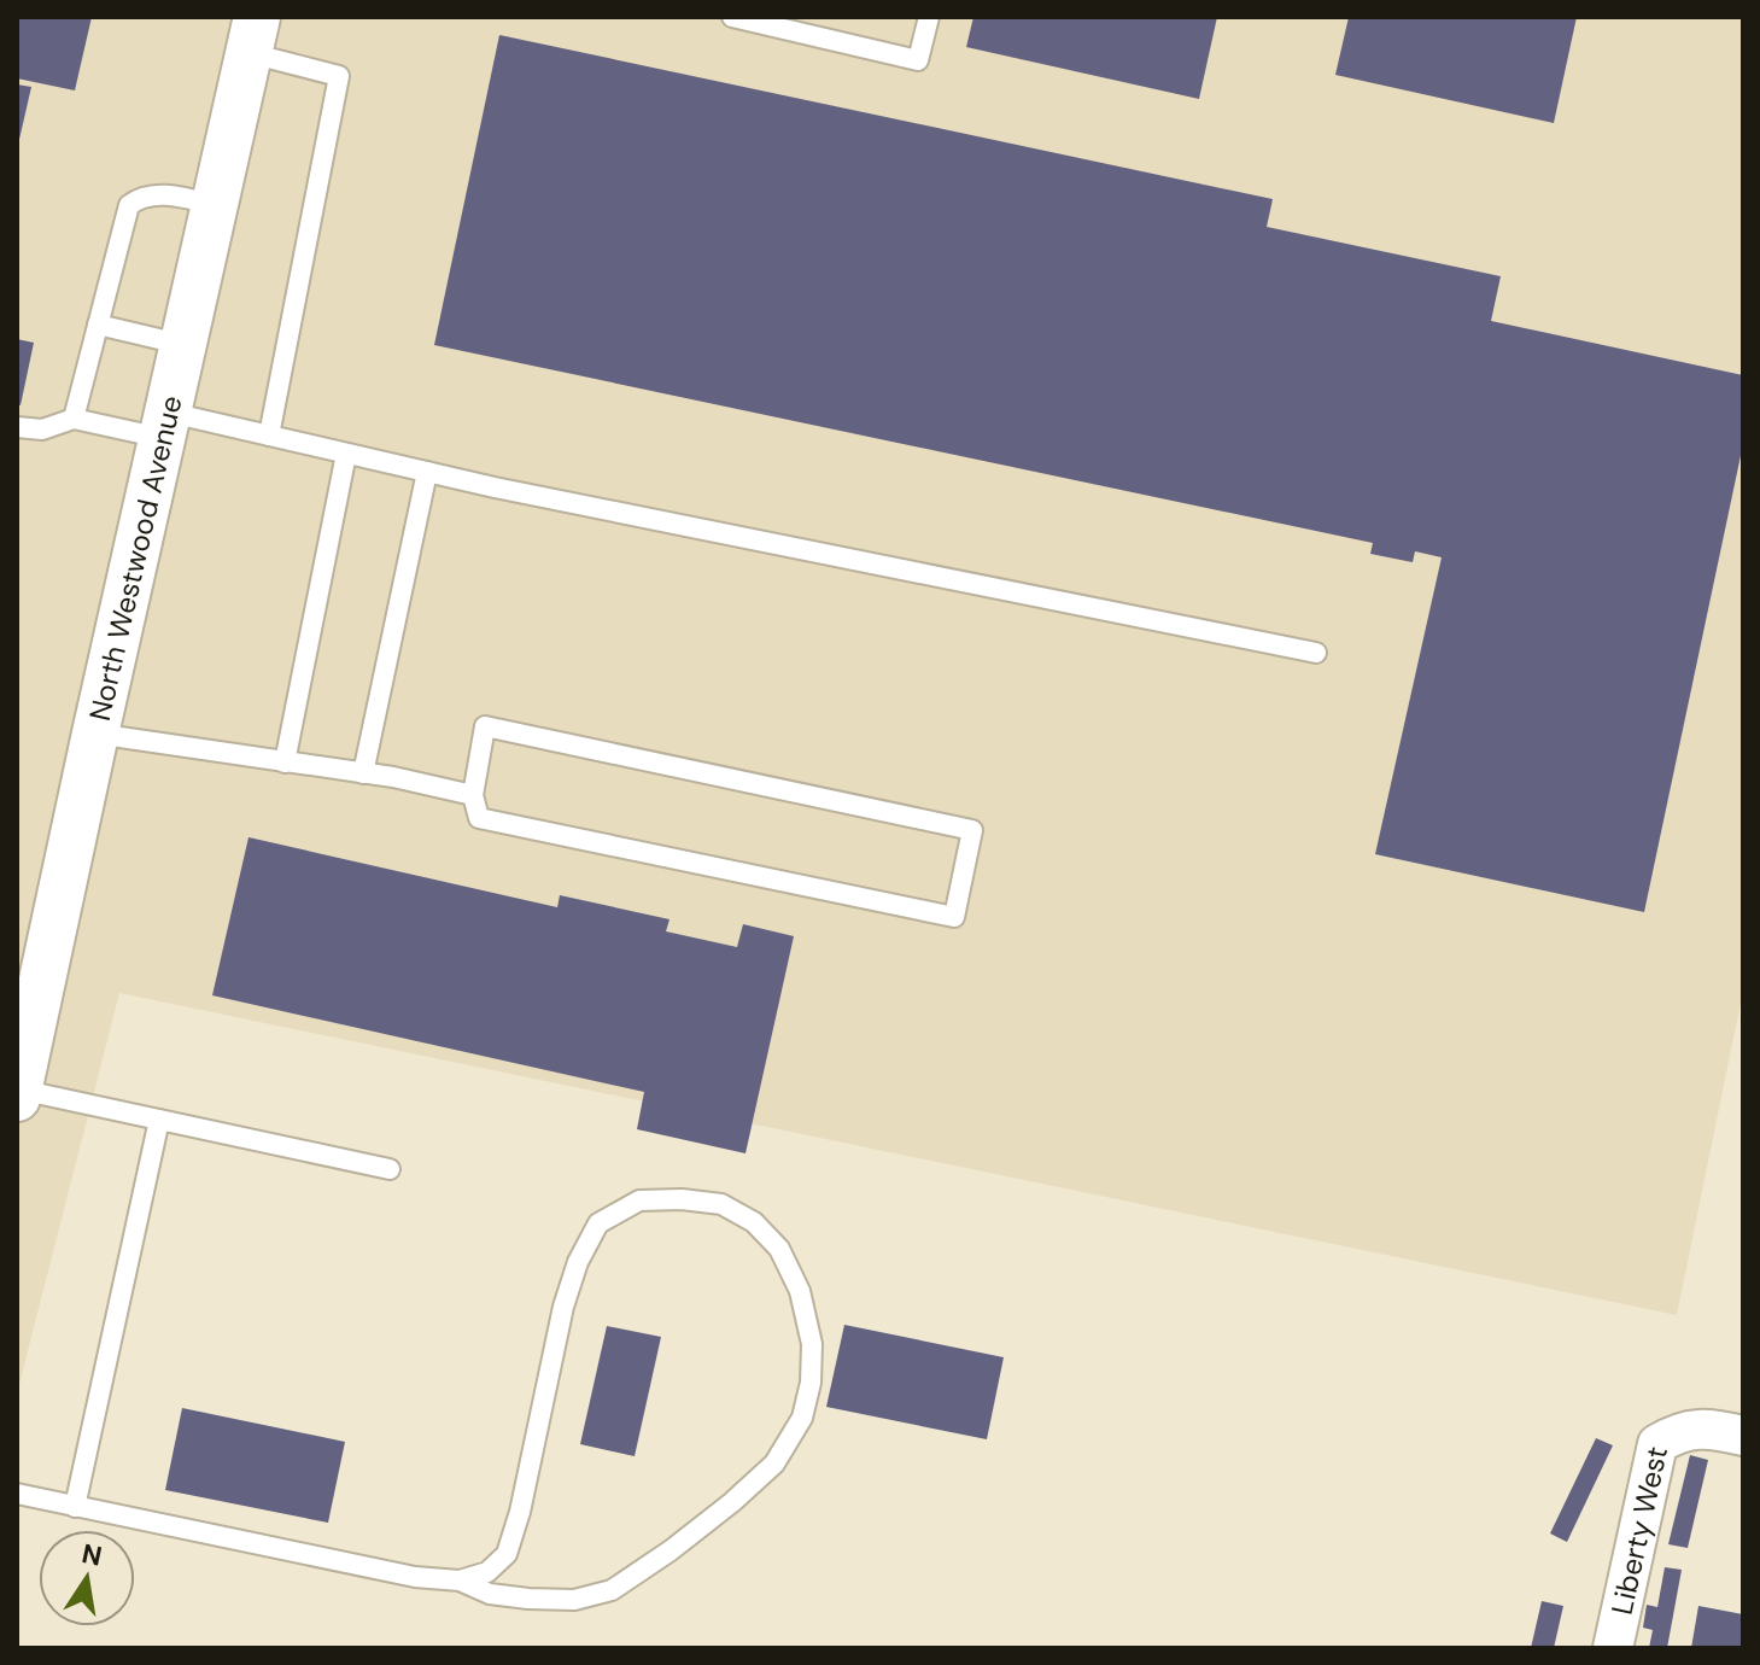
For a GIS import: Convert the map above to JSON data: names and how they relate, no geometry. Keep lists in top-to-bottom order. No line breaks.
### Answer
{"streets":{"street":["North Westwood Avenue","Liberty West"]},"north":"top"}
